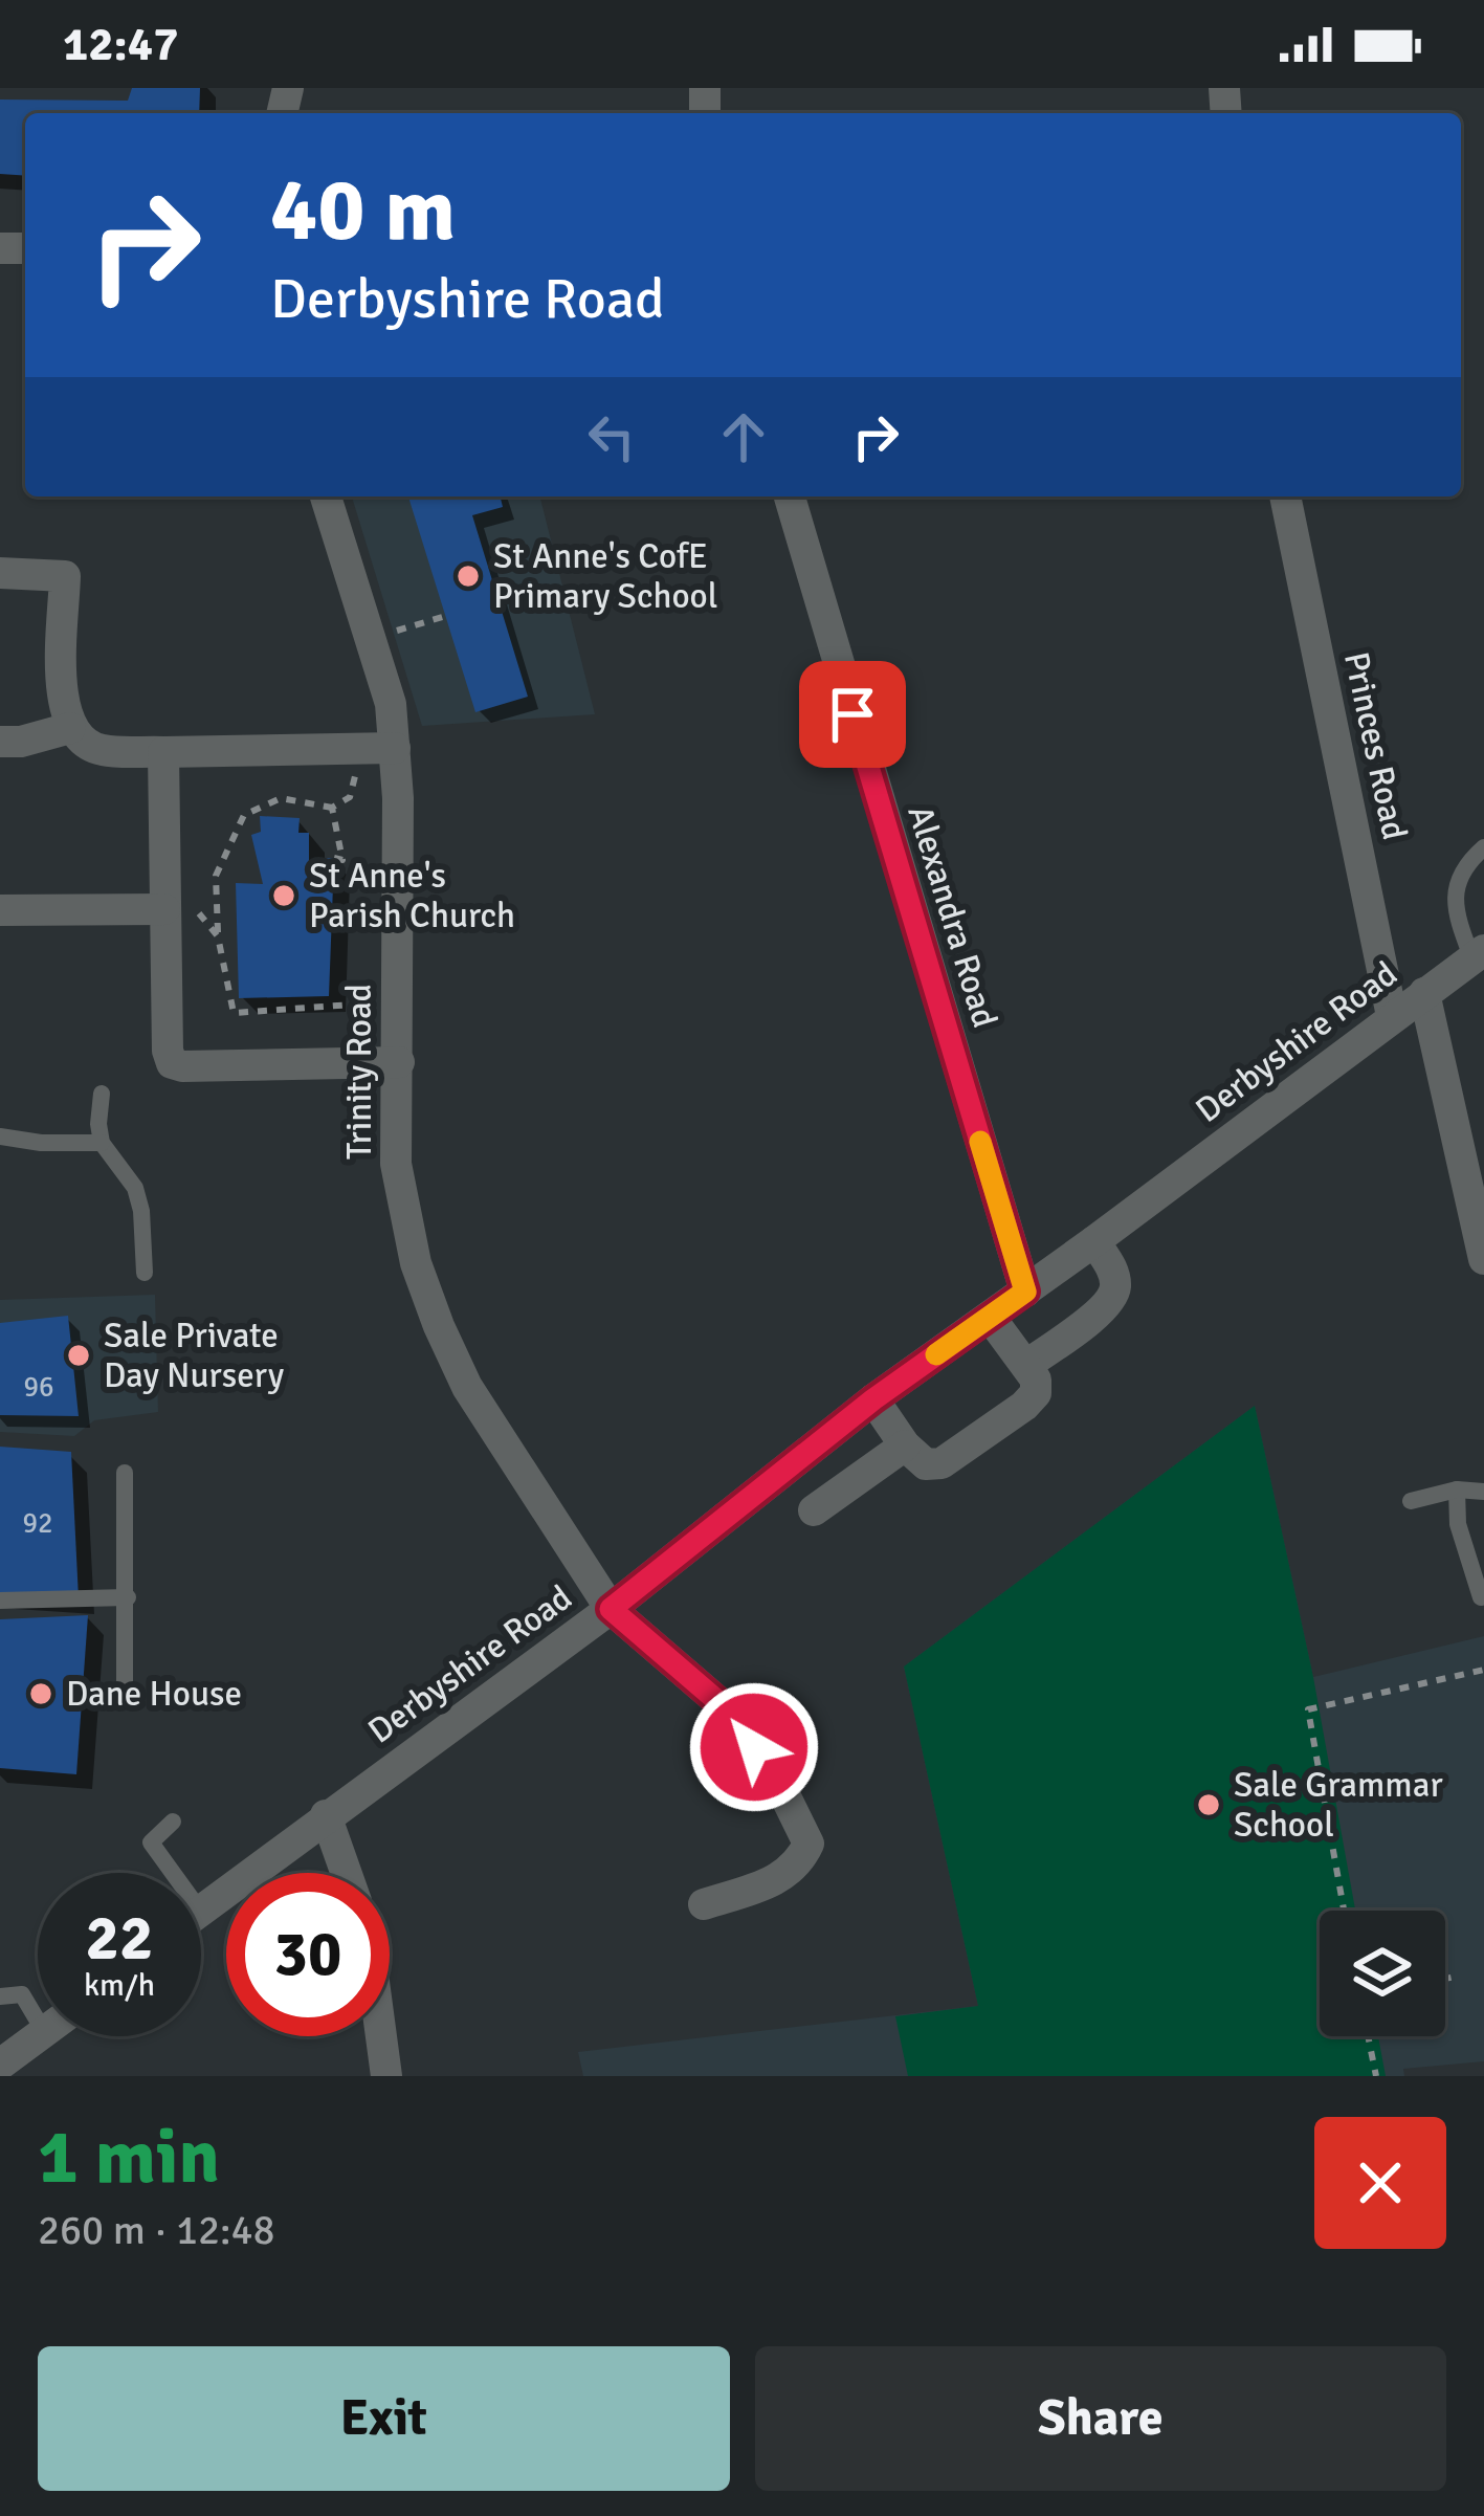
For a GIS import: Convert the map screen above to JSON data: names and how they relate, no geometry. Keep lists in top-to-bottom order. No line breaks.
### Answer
{"streets":{"street":["Princes Road","Alexandra Road","Derbyshire Road","Trinity Road"]},"crossings":[["Princes Road","Derbyshire Road"],["Alexandra Road","Derbyshire Road"],["Derbyshire Road","Trinity Road"]],"places":["St Anne's CofE Primary School","St Anne's Parish Church","Sale Private Day Nursery","Dane House","Sale Grammar School"],"house_numbers":["96","92"],"page":{"status":"12:47","turn":["40 m","Derbyshire Road"],"speed":"22 km/h","limit":"30","heading":["1 min","260 m · 12:48"],"buttons":["Exit","Share"]}}
